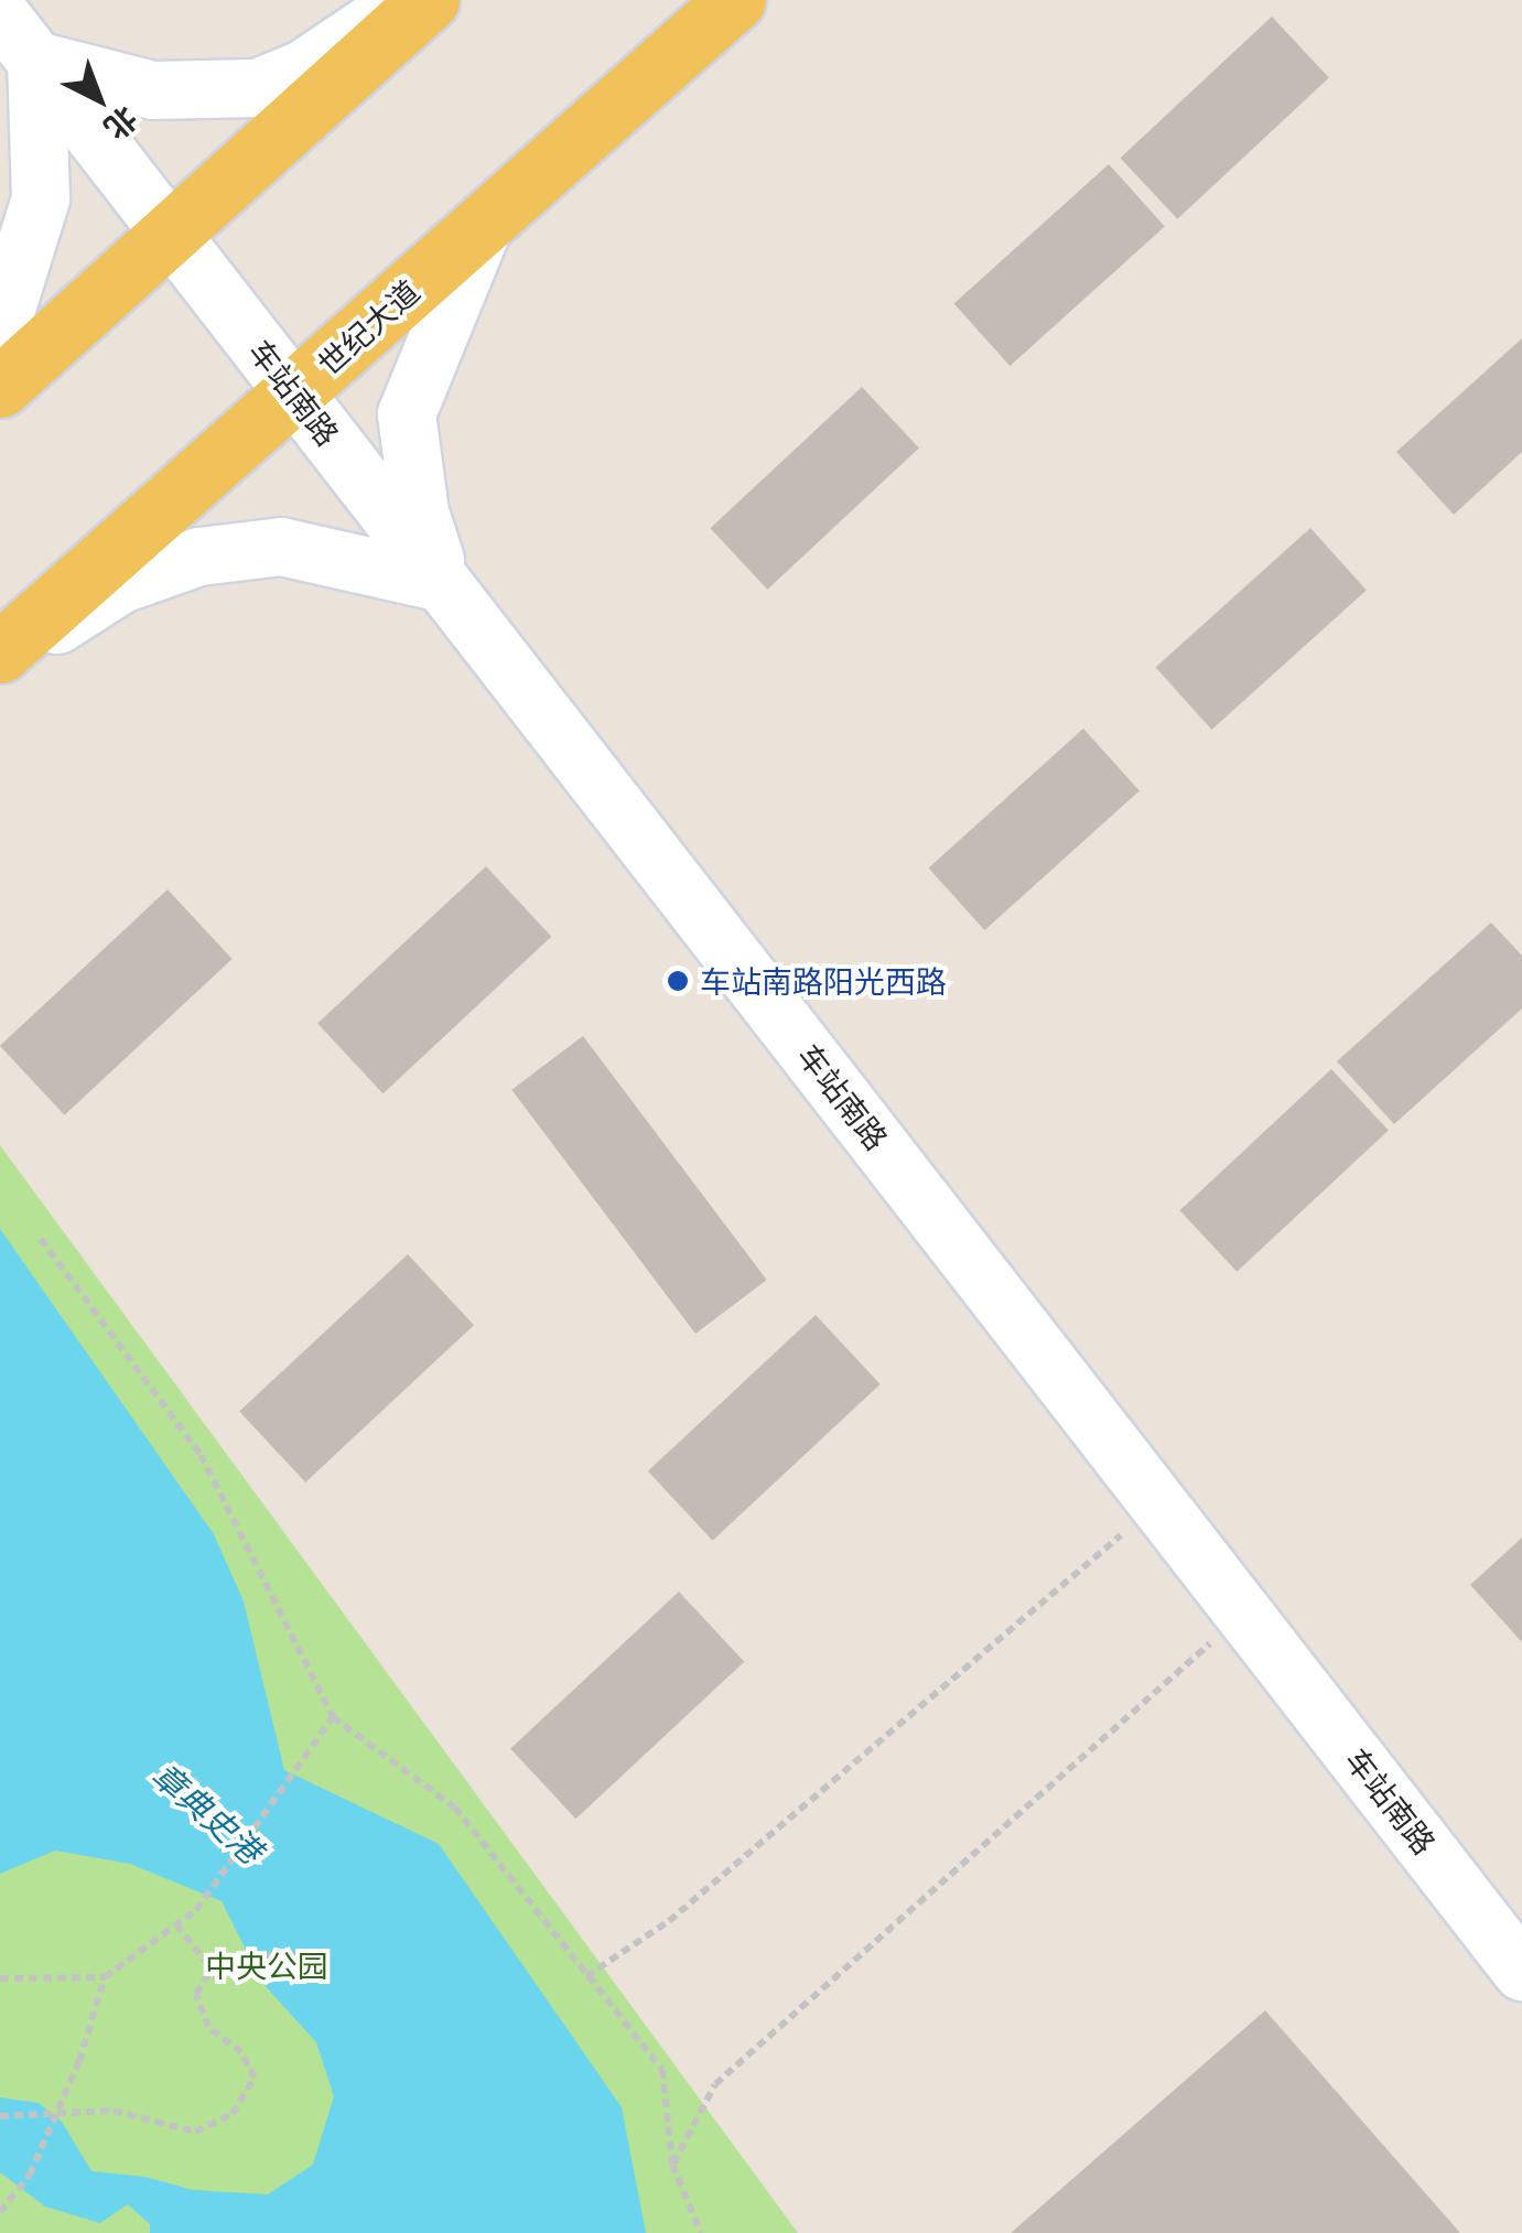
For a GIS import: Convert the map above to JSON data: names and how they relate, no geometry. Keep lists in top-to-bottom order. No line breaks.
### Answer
{"streets":{"main road":["世纪大道"],"street":["车站南路"]},"crossings":[["世纪大道","车站南路"]],"water":["章典史港"],"parks":["中央公园"],"places":["车站南路阳光西路"],"north":"bottom right"}
